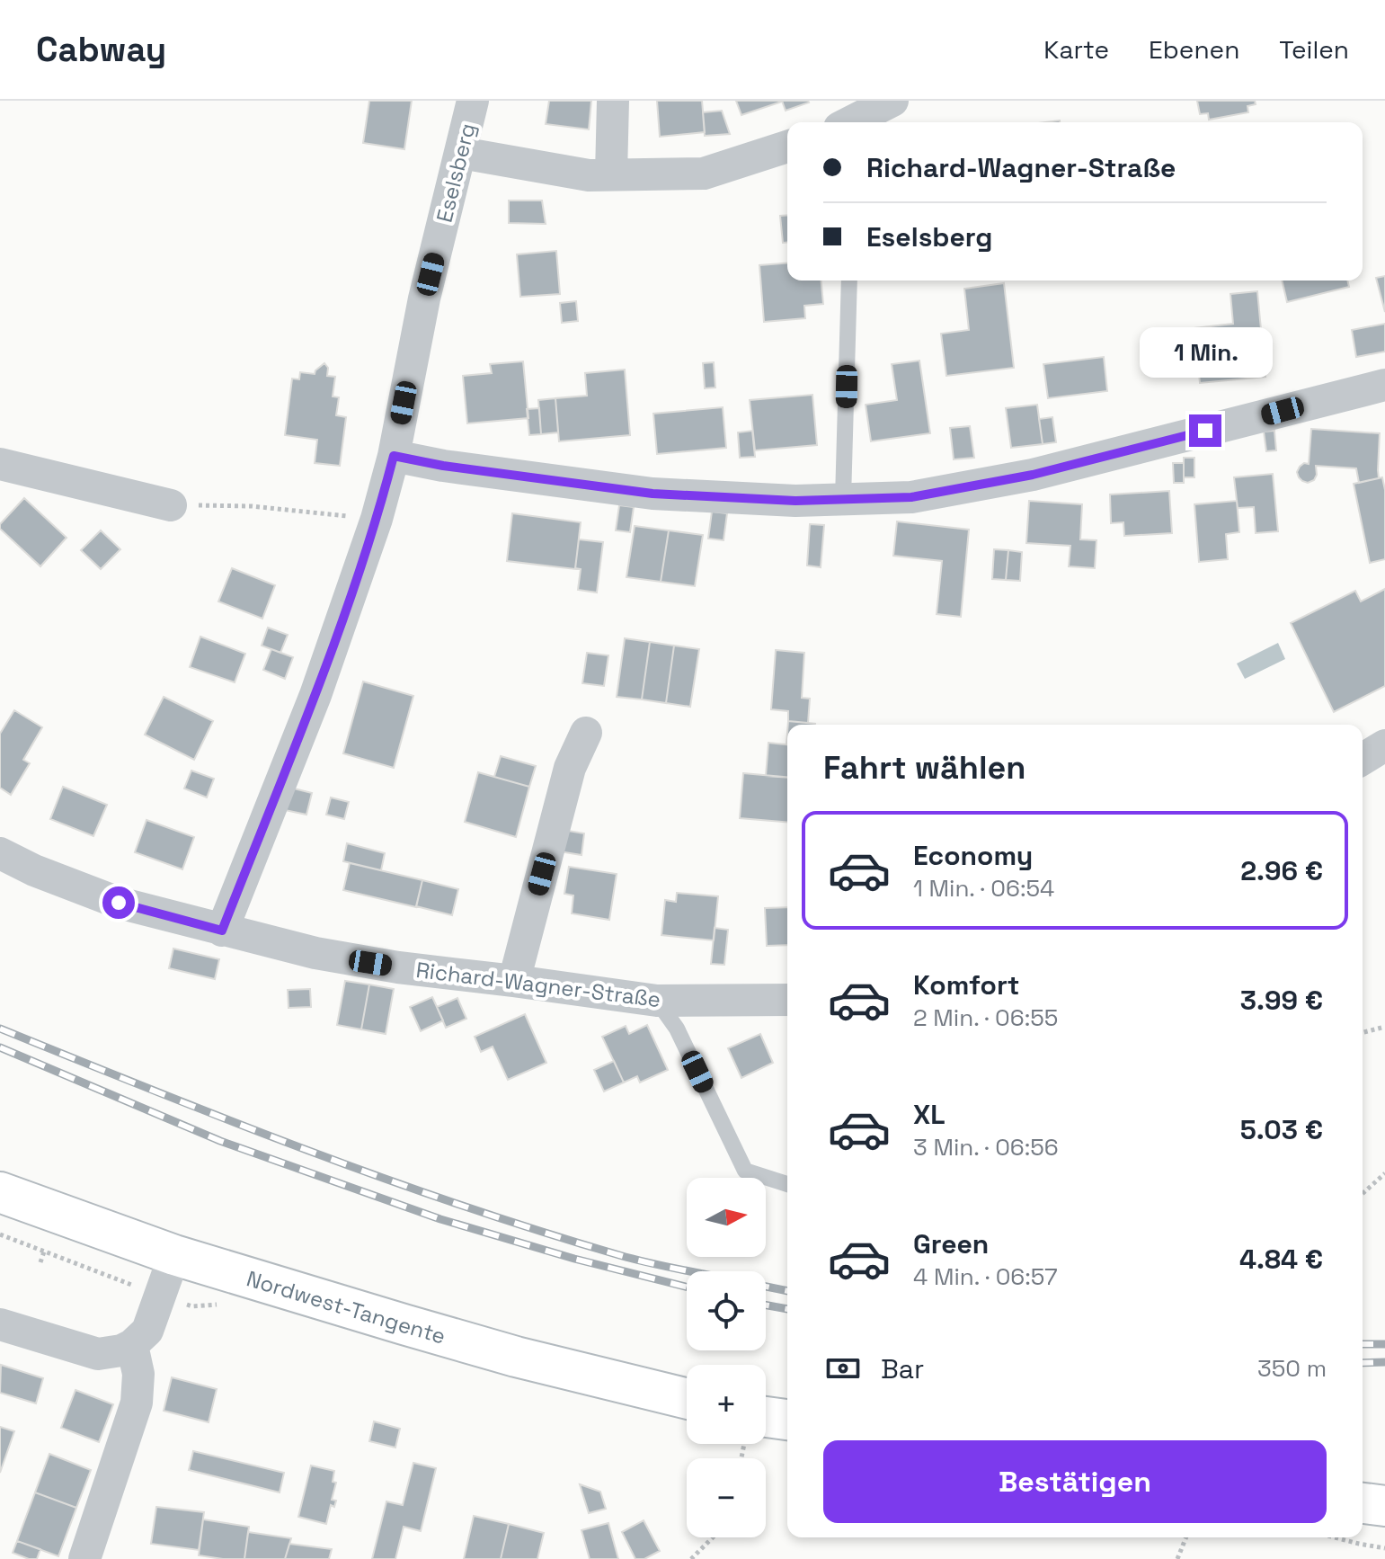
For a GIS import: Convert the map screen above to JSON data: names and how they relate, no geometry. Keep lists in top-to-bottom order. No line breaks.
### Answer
{"streets":{"main road":["Nordwest-Tangente"],"street":["Eselsberg","Richard-Wagner-Straße"]},"crossings":[["Eselsberg","Richard-Wagner-Straße"]],"north":"right","page":{"header":"Cabway","nav":["Karte","Ebenen","Teilen"],"banner":["Richard-Wagner-Straße","Eselsberg"],"bubble":"1 Min.","heading":"Fahrt wählen","list":[{"name":"Economy","note":"1 Min. · 06:54","value":"2.96 €"},{"name":"Komfort","note":"2 Min. · 06:55","value":"3.99 €"},{"name":"XL","note":"3 Min. · 06:56","value":"5.03 €"},{"name":"Green","note":"4 Min. · 06:57","value":"4.84 €"}],"map_buttons":["+","−"],"pay":["Bar","350 m"],"buttons":"Bestätigen"}}
